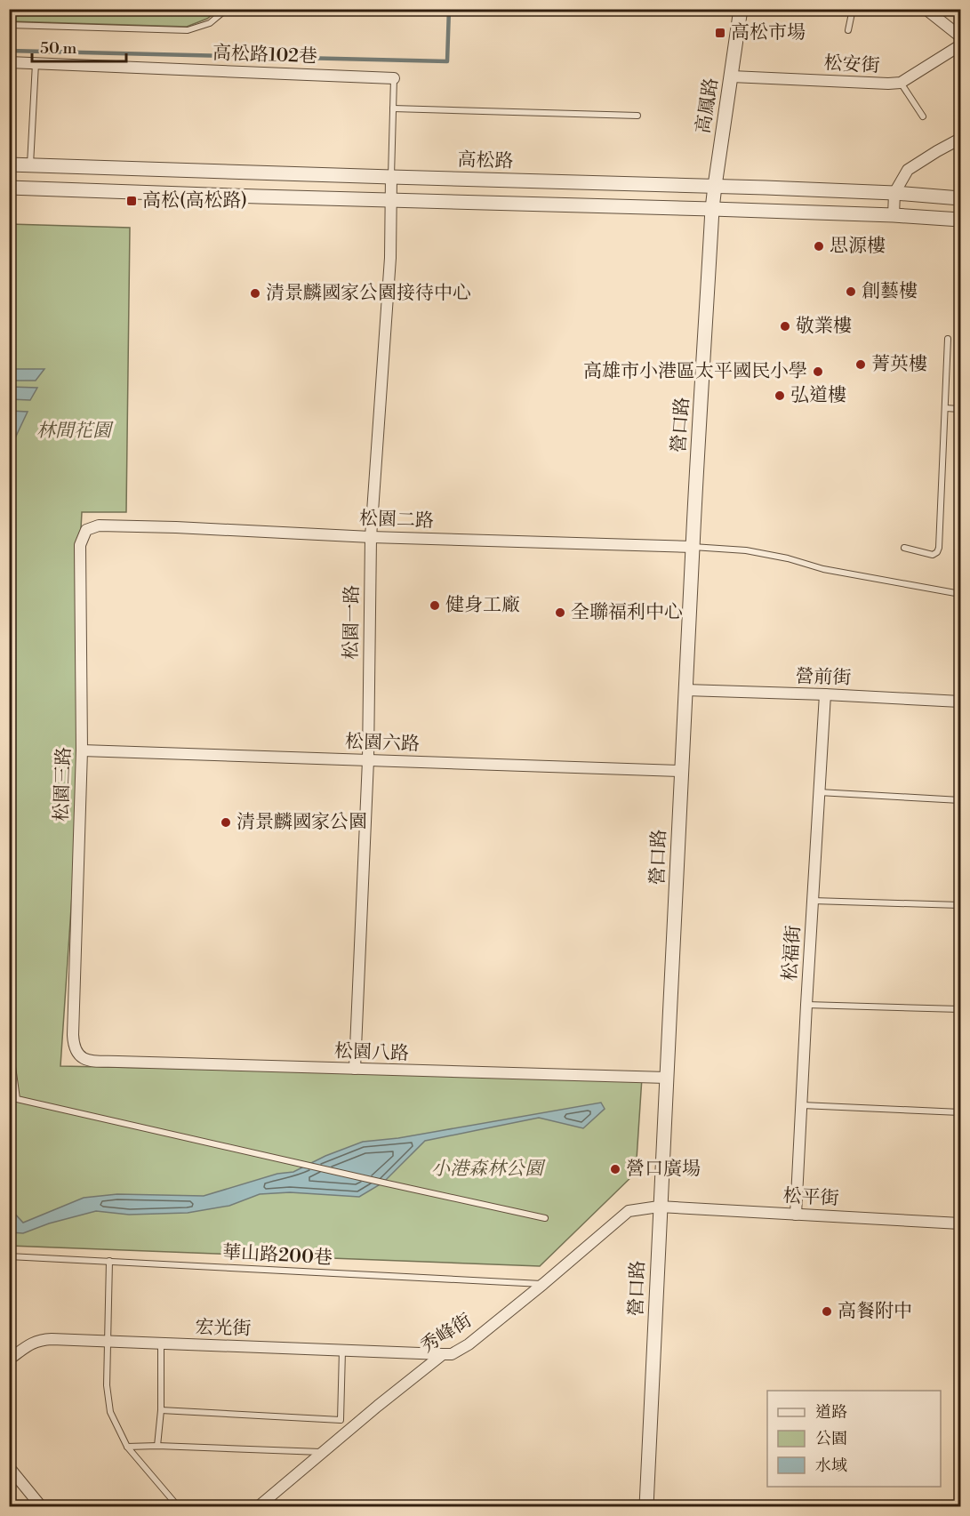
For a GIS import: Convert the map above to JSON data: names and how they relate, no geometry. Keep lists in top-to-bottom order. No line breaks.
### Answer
{"streets":{"street":["高松路102巷","松安街","高鳳路","高松路","營口路","松園二路","松園一路","營前街","松園六路","松園三路","松福街","松園八路","松平街","宏光街","秀峰街"],"lane":["華山路200巷"]},"crossings":[["高松路102巷","高松路"],["高松路102巷","松園一路"],["松安街","高鳳路"],["高鳳路","高松路"],["高鳳路","營口路"],["高松路","松園一路"],["營口路","松園二路"],["營口路","營前街"],["營口路","松園六路"],["營口路","松園八路"],["營口路","松平街"],["營口路","秀峰街"],["松園二路","松園一路"],["松園二路","松園三路"],["松園一路","松園六路"],["松園一路","松園八路"],["營前街","松福街"],["松園六路","松園三路"],["松園三路","松園八路"],["松福街","松平街"],["松平街","秀峰街"],["華山路200巷","秀峰街"],["宏光街","秀峰街"]],"parks":["林間花園","小港森林公園"],"places":{"transit":["高松市場","高松(高松路)"],"other":["思源樓","創藝樓","清景麟國家公園接待中心","敬業樓","菁英樓","高雄市小港區太平國民小學","弘道樓","健身工廠","全聯福利中心","清景麟國家公園","營口廣場","高餐附中"]},"legend":["道路","公園","水域"],"scale_bar":"50 m"}
